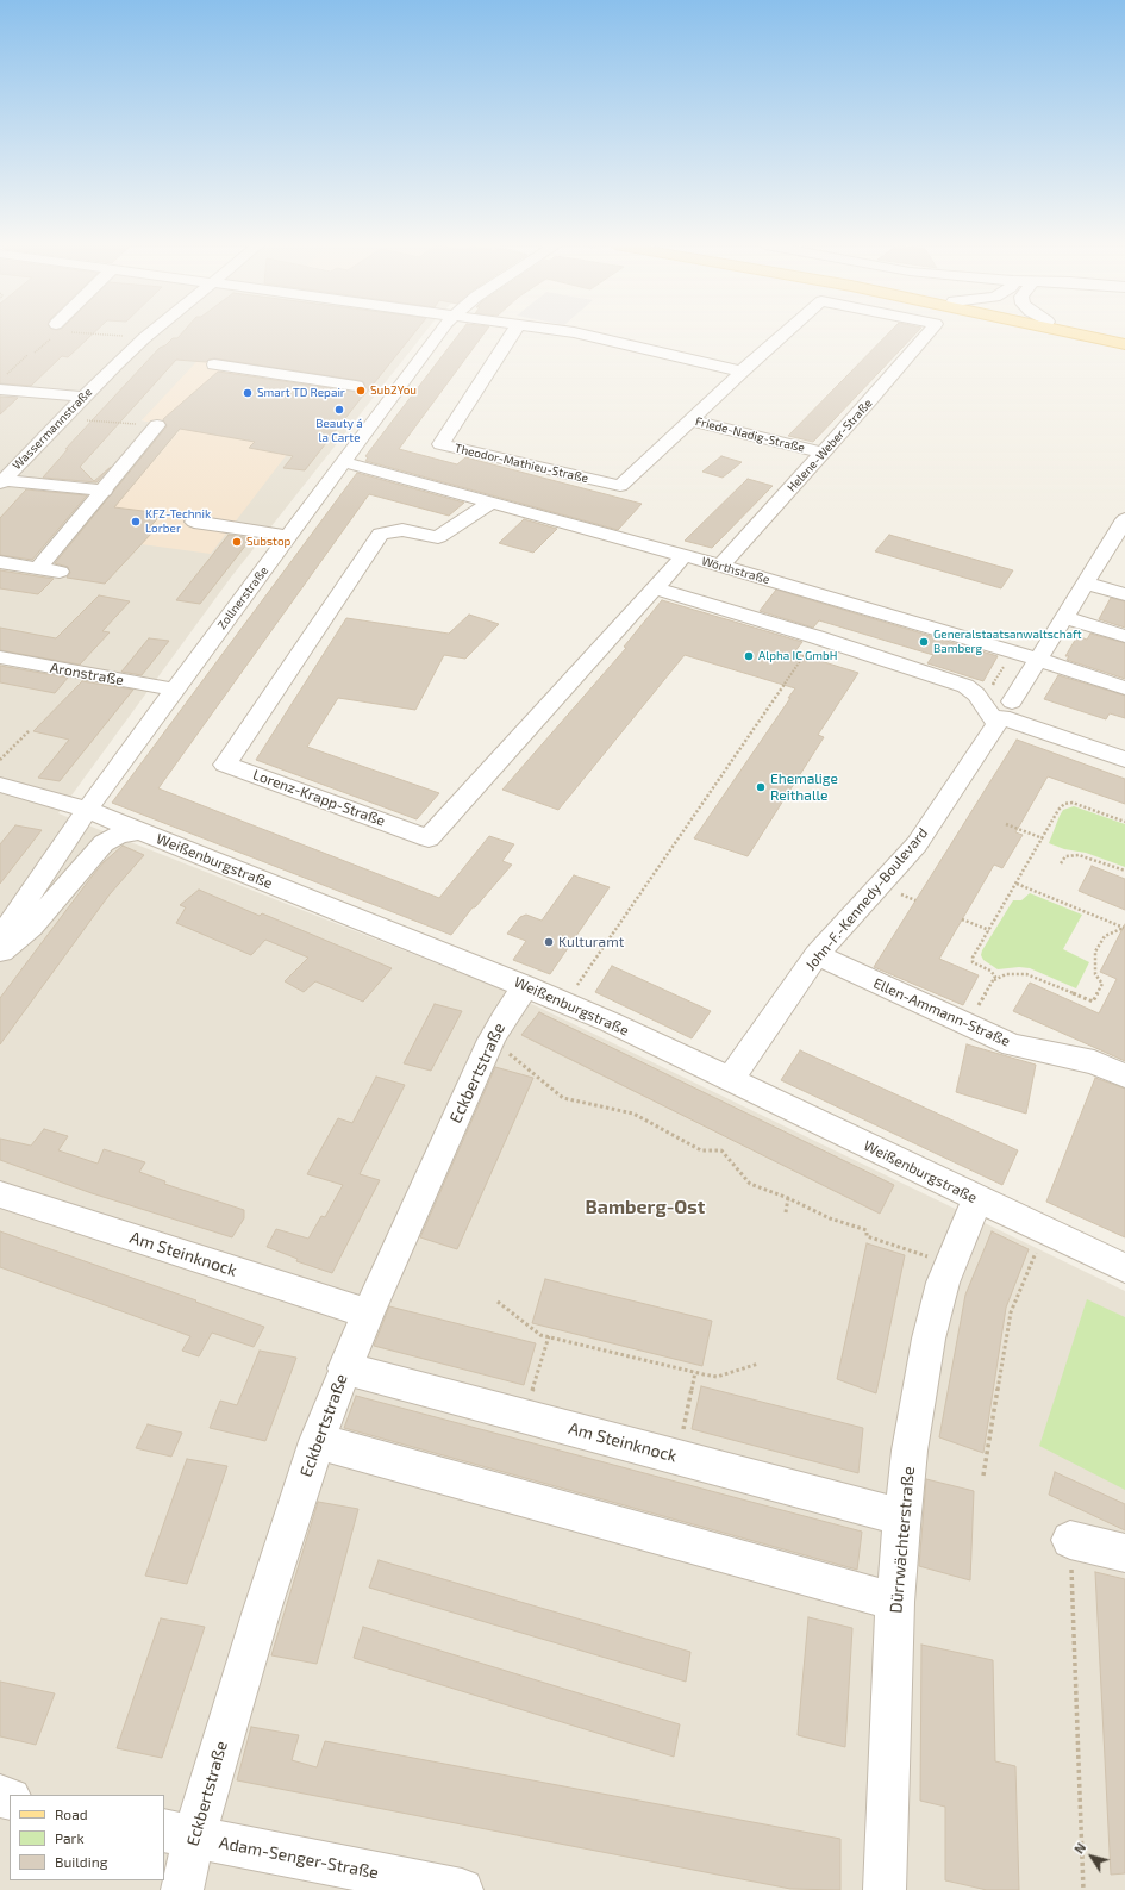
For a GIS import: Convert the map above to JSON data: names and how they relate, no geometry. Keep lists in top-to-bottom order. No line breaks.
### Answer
{"streets":{"street":["Wassermannstraße","Friede-Nadig-Straße","Helene-Weber-Straße","Theodor-Mathieu-Straße","Wörthstraße","Zollnerstraße","Aronstraße","Lorenz-Krapp-Straße","Weißenburgstraße","John-F.-Kennedy-Boulevard","Ellen-Ammann-Straße","Eckbertstraße","Am Steinknock","Dürrwächterstraße","Adam-Senger-Straße"]},"crossings":[["Friede-Nadig-Straße","Helene-Weber-Straße"],["Friede-Nadig-Straße","Theodor-Mathieu-Straße"],["Helene-Weber-Straße","Wörthstraße"],["Wörthstraße","Zollnerstraße"],["Wörthstraße","Lorenz-Krapp-Straße"],["Wörthstraße","John-F.-Kennedy-Boulevard"],["Zollnerstraße","Aronstraße"],["Zollnerstraße","Weißenburgstraße"],["Weißenburgstraße","John-F.-Kennedy-Boulevard"],["Weißenburgstraße","Eckbertstraße"],["Weißenburgstraße","Dürrwächterstraße"],["John-F.-Kennedy-Boulevard","Ellen-Ammann-Straße"],["Eckbertstraße","Am Steinknock"],["Eckbertstraße","Adam-Senger-Straße"],["Am Steinknock","Dürrwächterstraße"]],"districts":["Bamberg-Ost"],"places":["Sub2You","Smart TD Repair","Beauty á la Carte","KFZ-Technik Lorber","Substop","Generalstaatsanwaltschaft Bamberg","Alpha IC GmbH","Ehemalige Reithalle","Kulturamt"],"legend":["Road","Park","Building"],"north":"top left"}
